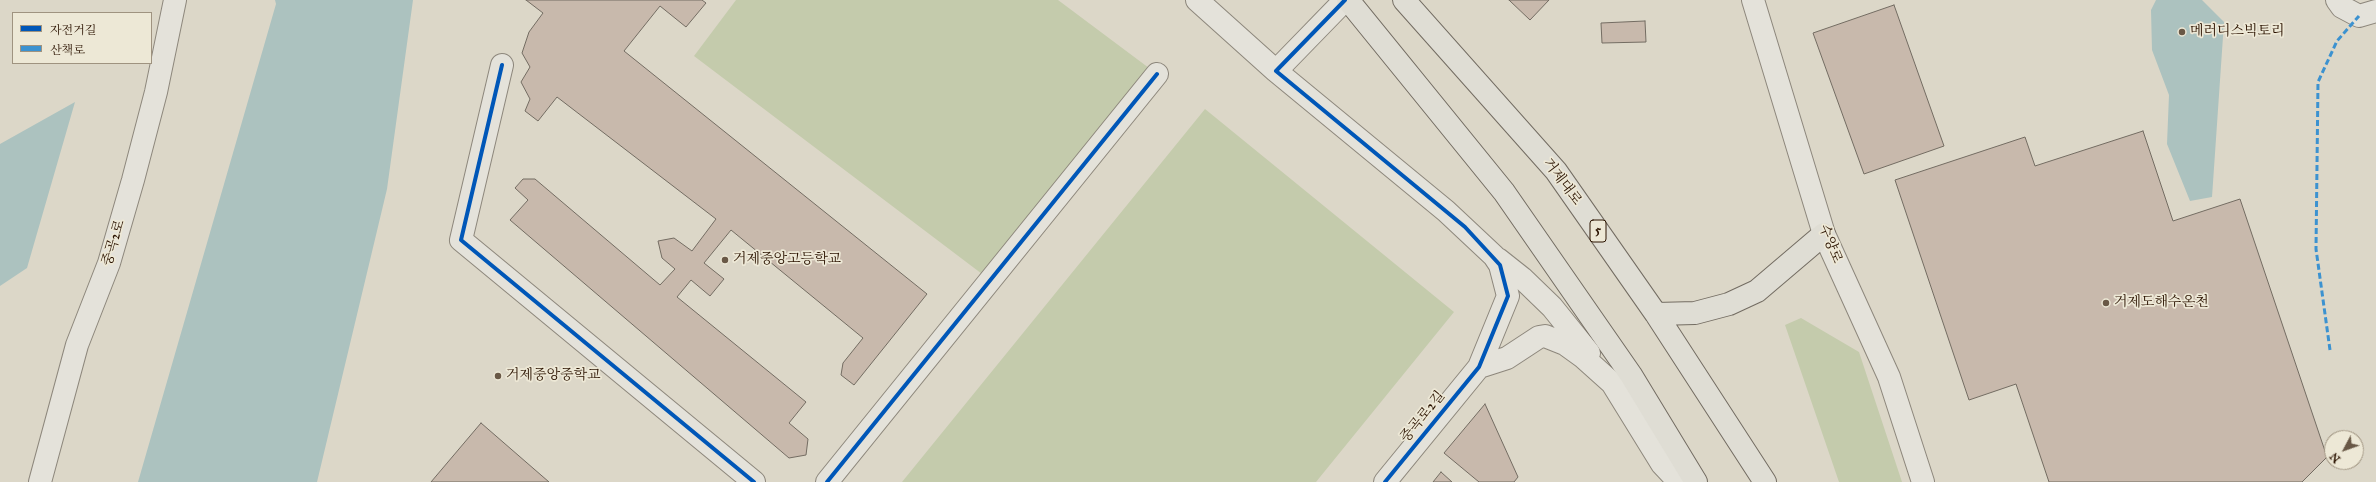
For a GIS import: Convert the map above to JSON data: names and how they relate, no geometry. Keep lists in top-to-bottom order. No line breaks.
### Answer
{"streets":{"main road":["거제대로","5"],"street":["중곡2로","수양로","중곡로2길"]},"places":["메러디스빅토리","거제중앙고등학교","거제도해수온천","거제중앙중학교"],"legend":["자전거길","산책로"],"north":"bottom left"}
